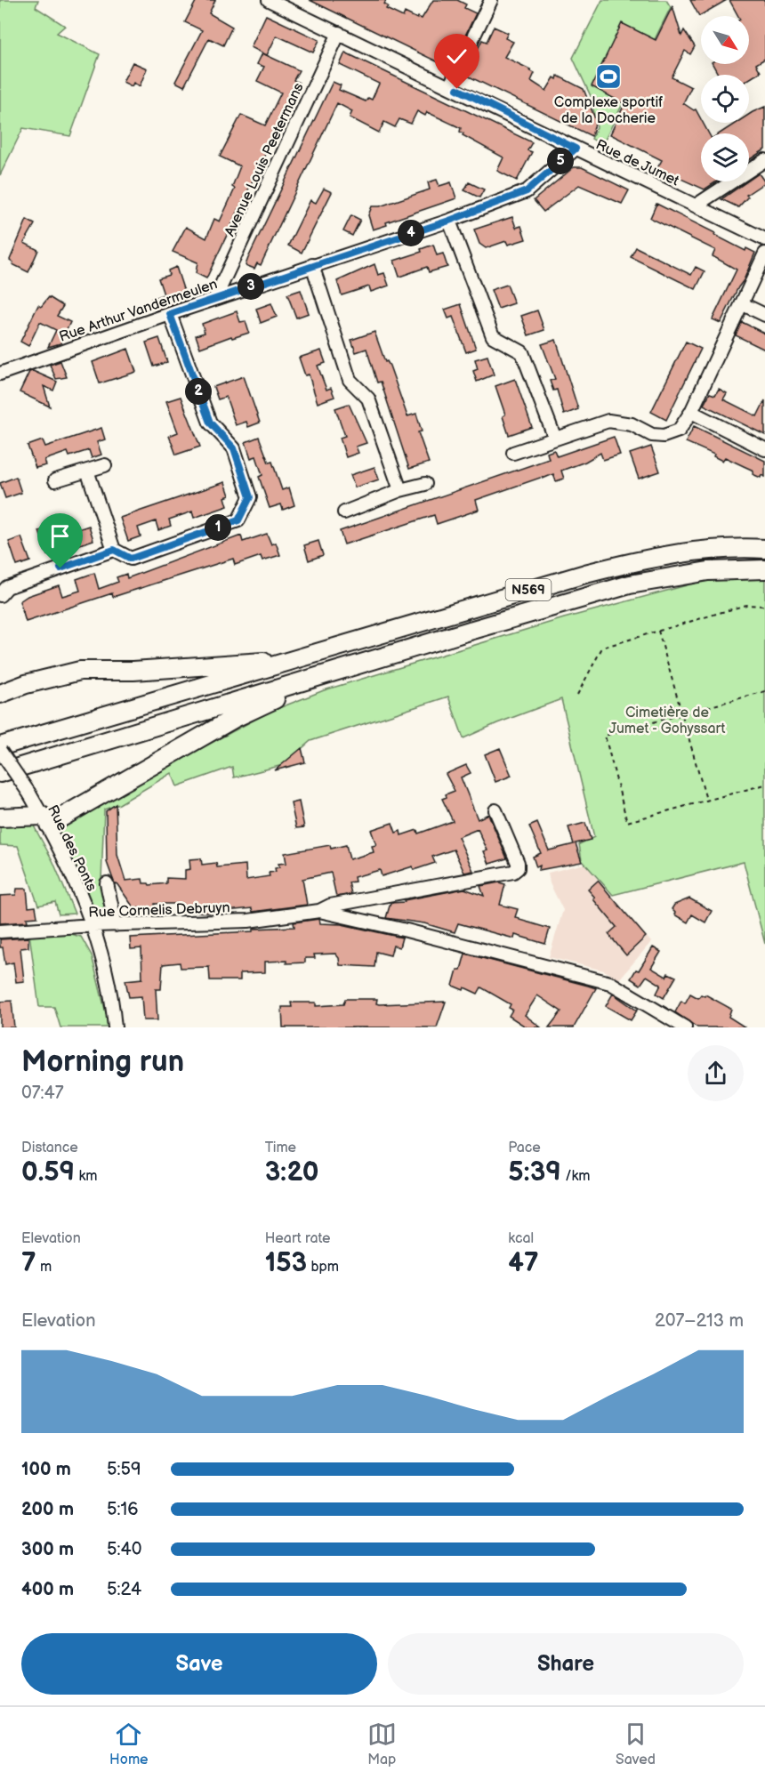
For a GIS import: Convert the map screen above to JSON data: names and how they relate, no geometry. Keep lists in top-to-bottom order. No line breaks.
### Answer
{"streets":{"highway":["N569"],"street":["Avenue Louis Peetermans","Rue de Jumet","Rue Arthur Vandermeulen","Rue des Ponts","Rue Cornelis Debruyn"]},"crossings":[["Avenue Louis Peetermans","Rue de Jumet"],["Avenue Louis Peetermans","Rue Arthur Vandermeulen"],["Rue de Jumet","Rue Arthur Vandermeulen"],["Rue des Ponts","Rue Cornelis Debruyn"]],"parks":["Cimetière de Jumet - Gohyssart"],"places":{"sports":["Complexe sportif de la Docherie"]},"north":"bottom right","page":{"pins":["5","4","3","2","1"],"heading":["Morning run","07:47"],"stats":[["Distance","0.59 km"],["Time","3:20"],["Pace","5:39 /km"],["Elevation","7 m"],["Heart rate","153 bpm"],["kcal","47"]],"chart":["Elevation","207–213 m"],"list":[{"name":"100 m","note":"5:59"},{"name":"200 m","note":"5:16"},{"name":"300 m","note":"5:40"},{"name":"400 m","note":"5:24"}],"buttons":["Save","Share"],"tabs":["Home","Map","Saved"]}}
